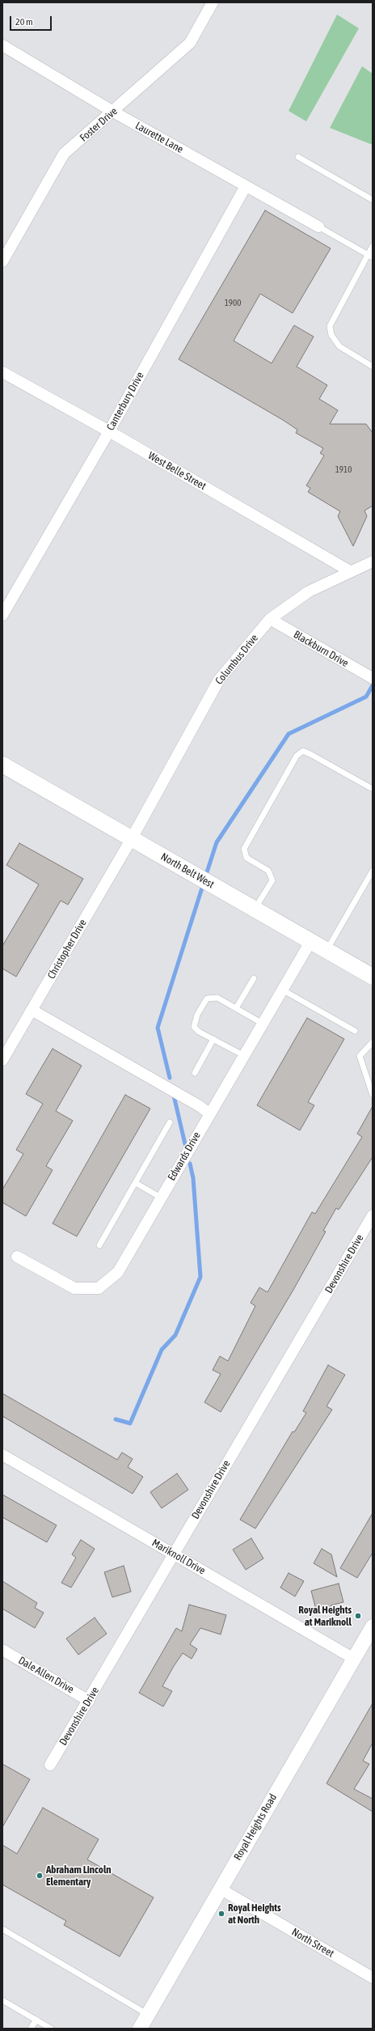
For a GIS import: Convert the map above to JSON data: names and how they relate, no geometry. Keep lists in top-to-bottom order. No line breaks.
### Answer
{"streets":{"main road":["North Belt West"],"street":["Foster Drive","Laurette Lane","Canterbury Drive","West Belle Street","Blackburn Drive","Columbus Drive","Christopher Drive","Edwards Drive","Devonshire Drive","Mariknoll Drive","Dale Allen Drive","Royal Heights Road","North Street"]},"crossings":[["Foster Drive","Laurette Lane"],["Laurette Lane","Canterbury Drive"],["Canterbury Drive","West Belle Street"],["West Belle Street","Columbus Drive"],["Blackburn Drive","Columbus Drive"],["Columbus Drive","North Belt West"],["Columbus Drive","Christopher Drive"],["North Belt West","Christopher Drive"],["North Belt West","Edwards Drive"],["Devonshire Drive","Mariknoll Drive"],["Devonshire Drive","Dale Allen Drive"],["Mariknoll Drive","Royal Heights Road"],["Royal Heights Road","North Street"]],"places":["Royal Heights at Mariknoll","Abraham Lincoln Elementary","Royal Heights at North"],"house_numbers":["1900","1910"],"scale_bar":"20 m"}
